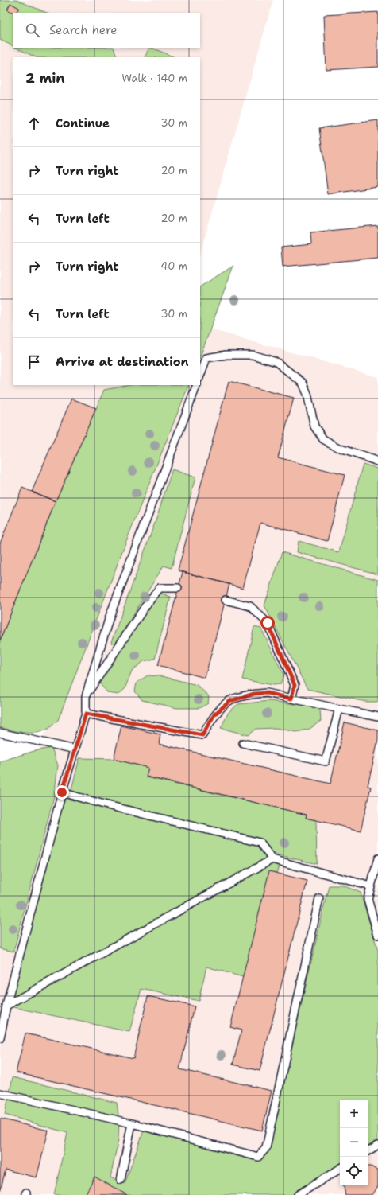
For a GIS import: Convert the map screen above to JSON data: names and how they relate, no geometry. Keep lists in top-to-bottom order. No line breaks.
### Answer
{"page":{"search":"Search here","heading":["2 min","Walk · 140 m"],"list":[["Continue","30 m"],["Turn right","20 m"],["Turn left","20 m"],["Turn right","40 m"],["Turn left","30 m"],"Arrive at destination"],"map_buttons":["+","−"]}}
